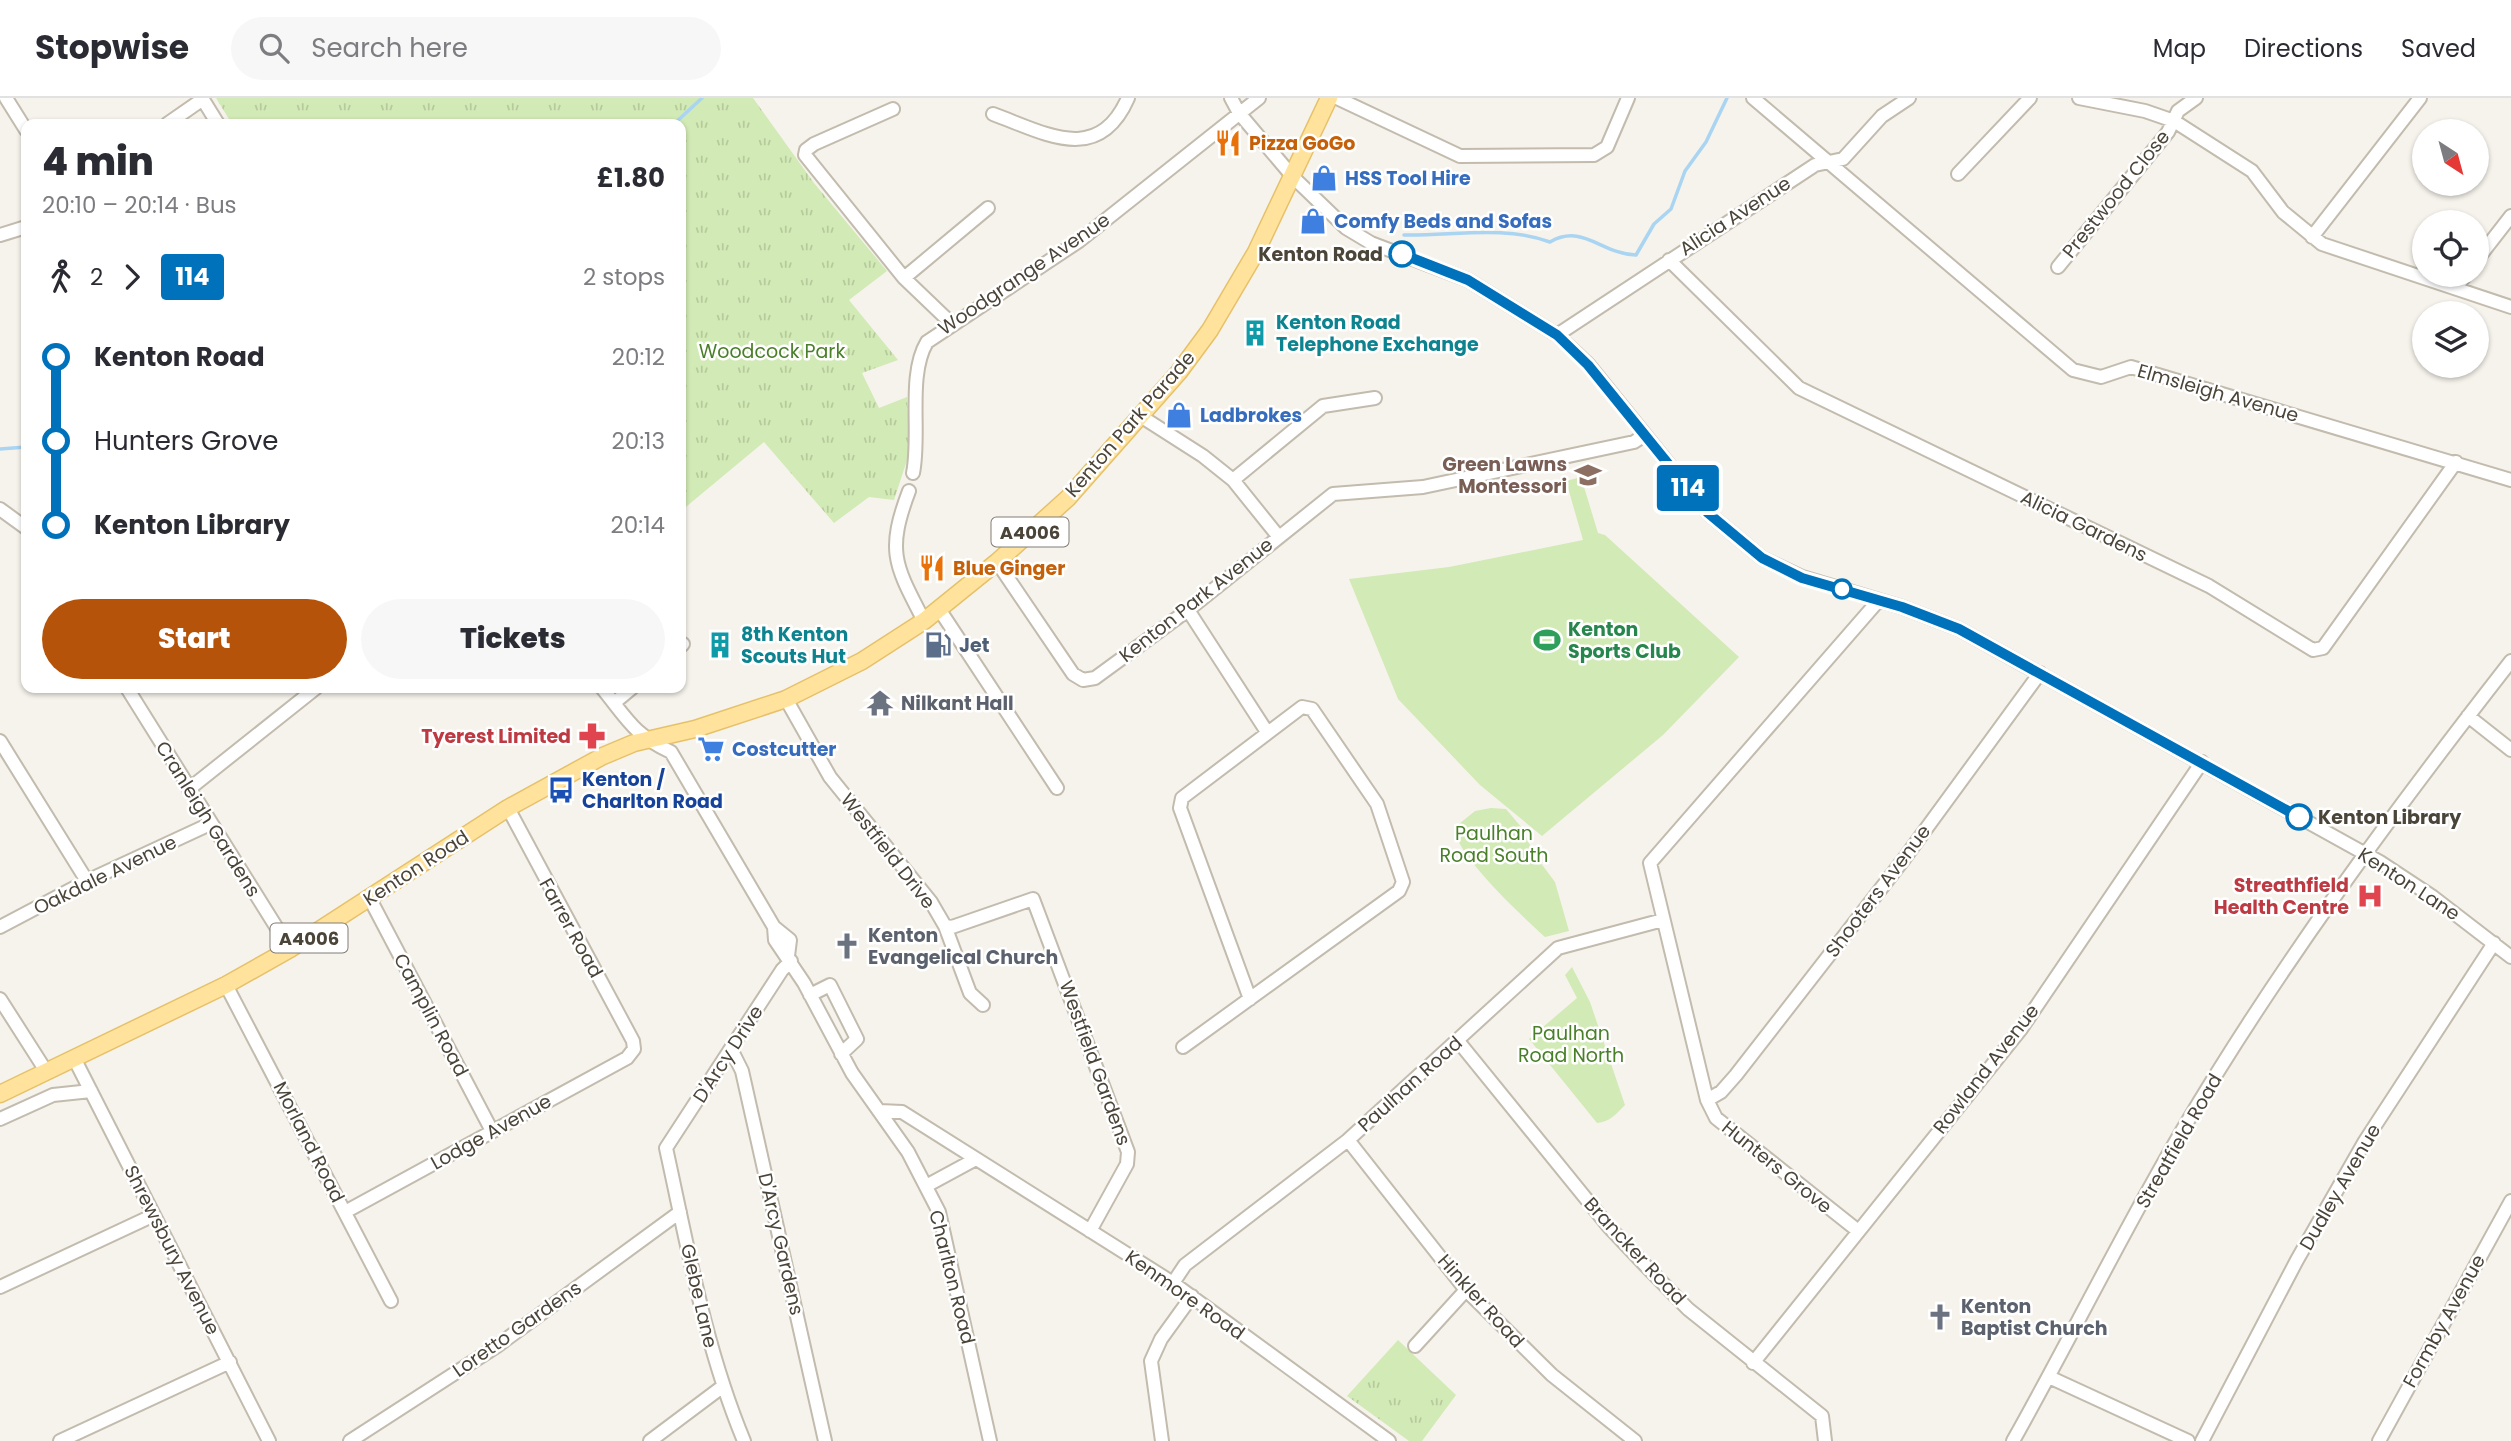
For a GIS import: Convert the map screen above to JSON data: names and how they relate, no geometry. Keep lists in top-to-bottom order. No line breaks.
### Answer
{"streets":{"main road":["Kenton Park Parade","A4006","Kenton Road"],"street":["Prestwood Close","Alicia Avenue","Woodgrange Avenue","Elmsleigh Avenue","Alicia Gardens","Kenton Park Avenue","Cranleigh Gardens","Westfield Drive","Oakdale Avenue","Kenton Lane","Shooters Avenue","Farrer Road","Camplin Road","D'Arcy Drive","Westfield Gardens","Rowland Avenue","Paulhan Road","Lodge Avenue","Streatfield Road","Morland Road","Hunters Grove","Dudley Avenue","D'Arcy Gardens","Shrewsbury Avenue","Brancker Road","Charlton Road","Kenmore Road","Glebe Lane","Hinkler Road","Formby Avenue","Loretto Gardens"]},"crossings":[["Alicia Avenue","Elmsleigh Avenue"],["Alicia Avenue","Alicia Gardens"],["Alicia Avenue","Kenton Lane"],["Woodgrange Avenue","Kenton Lane"],["Elmsleigh Avenue","Alicia Gardens"],["Kenton Park Parade","A4006"],["Kenton Park Parade","Kenton Park Avenue"],["Kenton Park Parade","Westfield Drive"],["Kenton Park Parade","Kenton Road"],["Kenton Park Parade","Kenton Lane"],["Kenton Park Parade","Charlton Road"],["A4006","Kenton Lane"],["Cranleigh Gardens","Kenton Road"],["Cranleigh Gardens","Oakdale Avenue"],["Westfield Drive","Westfield Gardens"],["Kenton Road","Farrer Road"],["Kenton Road","Camplin Road"],["Kenton Road","Morland Road"],["Kenton Road","Shrewsbury Avenue"],["Kenton Road","Charlton Road"],["Kenton Lane","Shooters Avenue"],["Kenton Lane","Rowland Avenue"],["Kenton Lane","Streatfield Road"],["Kenton Lane","Hunters Grove"],["Kenton Lane","Dudley Avenue"],["Shooters Avenue","Hunters Grove"],["Farrer Road","Lodge Avenue"],["Camplin Road","Lodge Avenue"],["D'Arcy Drive","D'Arcy Gardens"],["D'Arcy Drive","Charlton Road"],["D'Arcy Drive","Glebe Lane"],["Westfield Gardens","Kenmore Road"],["Rowland Avenue","Hunters Grove"],["Rowland Avenue","Brancker Road"],["Paulhan Road","Hunters Grove"],["Paulhan Road","Brancker Road"],["Paulhan Road","Kenmore Road"],["Paulhan Road","Hinkler Road"],["Lodge Avenue","Morland Road"],["Charlton Road","Kenmore Road"],["Glebe Lane","Loretto Gardens"]],"parks":["Woodcock Park","Paulhan Road South","Paulhan Road North"],"places":{"restaurant":["Pizza GoGo","Blue Ginger"],"shop":["HSS Tool Hire","Comfy Beds and Sofas","Ladbrokes"],"other":["Kenton Road","Kenton Library"],"building":["Kenton Road Telephone Exchange","8th Kenton Scouts Hut"],"school or university":["Green Lawns Montessori"],"sports":["Kenton Sports Club"],"fuel station":["Jet"],"temple":["Nilkant Hall"],"pharmacy":["Tyerest Limited"],"supermarket":["Costcutter"],"bus stop":["Kenton / Charlton Road"],"hospital":["Streathfield Health Centre"],"church":["Kenton Evangelical Church","Kenton Baptist Church"]},"lines":["bus line 114"],"north":"bottom right","page":{"header":"Stopwise","search":"Search here","nav":["Map","Directions","Saved"],"on_map":"114","heading":["4 min","20:10 – 20:14 · Bus","£1.80"],"legs":["2","114","2 stops"],"list":[{"name":"Kenton Road","value":"20:12"},{"name":"Hunters Grove","value":"20:13"},{"name":"Kenton Library","value":"20:14"}],"buttons":["Start","Tickets"]}}
